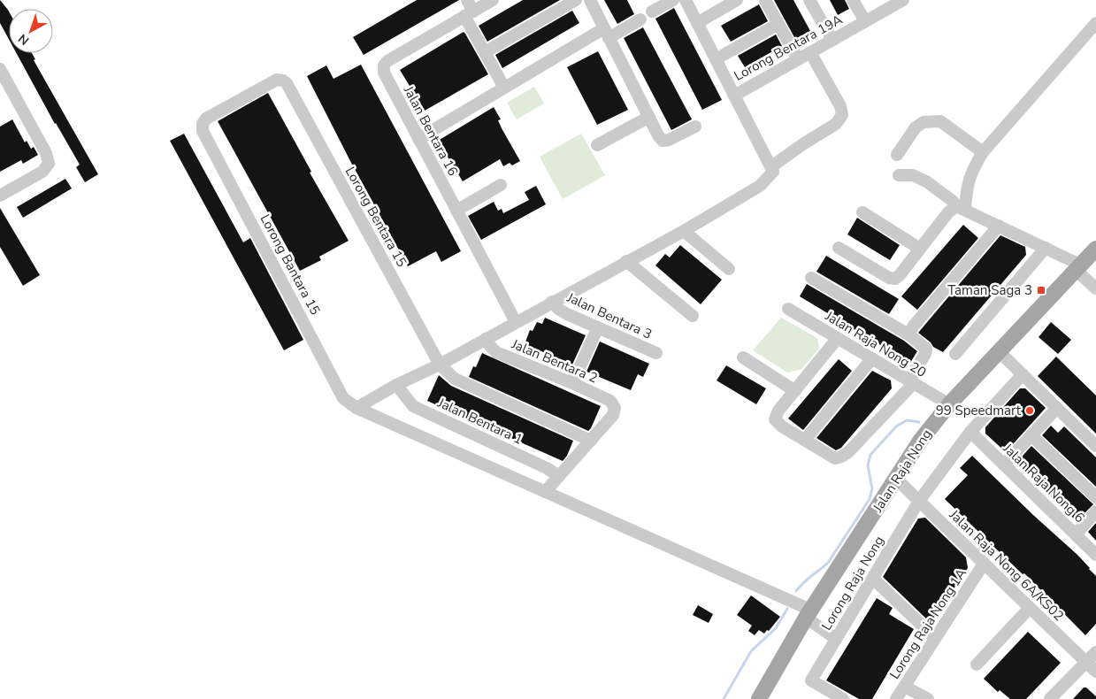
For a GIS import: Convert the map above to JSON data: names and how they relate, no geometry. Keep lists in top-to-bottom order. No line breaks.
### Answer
{"streets":{"main road":["Jalan Raja Nong"],"street":["Lorong Bentara 19A","Jalan Bentara 16","Lorong Bentara 15","Lorong Bantara 15","Jalan Bentara 3","Jalan Raja Nong 20","Jalan Bentara 2","Jalan Bentara 1","Jalan Raja Nong 6","Jalan Raja Nong 6A/KS02","Lorong Raja Nong","Lorong Raja Nong 1A"]},"crossings":[["Lorong Bentara 15","Lorong Bantara 15"],["Lorong Bentara 15","Jalan Bentara 2"],["Lorong Bantara 15","Jalan Raja Nong"],["Lorong Bantara 15","Lorong Raja Nong"],["Jalan Raja Nong 20","Jalan Raja Nong"],["Jalan Raja Nong","Jalan Raja Nong 6A/KS02"],["Jalan Raja Nong 6","Lorong Raja Nong"],["Jalan Raja Nong 6A/KS02","Lorong Raja Nong"],["Jalan Raja Nong 6A/KS02","Lorong Raja Nong 1A"]],"places":{"transit":["Taman Saga 3"],"other":["99 Speedmart"]},"north":"bottom left"}
